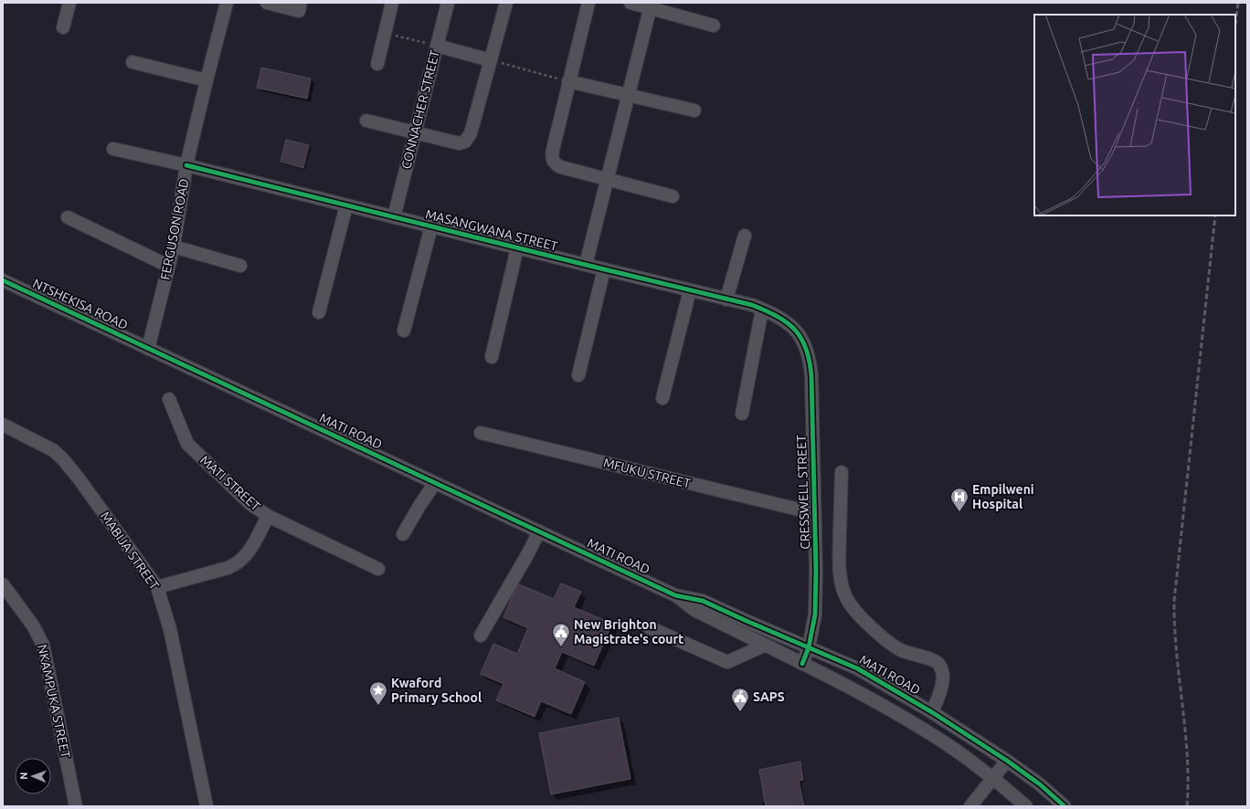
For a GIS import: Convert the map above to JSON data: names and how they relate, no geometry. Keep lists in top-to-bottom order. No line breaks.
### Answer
{"streets":{"street":["CONNACHER STREET","FERGUSON ROAD","MASANGWANA STREET","NTSHEKISA ROAD","MATI ROAD","MFUKU STREET","MATI STREET","CRESSWELL STREET","MABIJA STREET","NKAMPUKA STREET"]},"crossings":[["CONNACHER STREET","MASANGWANA STREET"],["FERGUSON ROAD","MASANGWANA STREET"],["FERGUSON ROAD","NTSHEKISA ROAD"],["FERGUSON ROAD","MATI ROAD"],["MASANGWANA STREET","CRESSWELL STREET"],["NTSHEKISA ROAD","MATI ROAD"],["MATI ROAD","CRESSWELL STREET"],["MFUKU STREET","CRESSWELL STREET"]],"places":{"hospital":["Empilweni Hospital"],"public building":["New Brighton Magistrate's court","SAPS"],"place":["Kwaford Primary School"]},"north":"left"}
